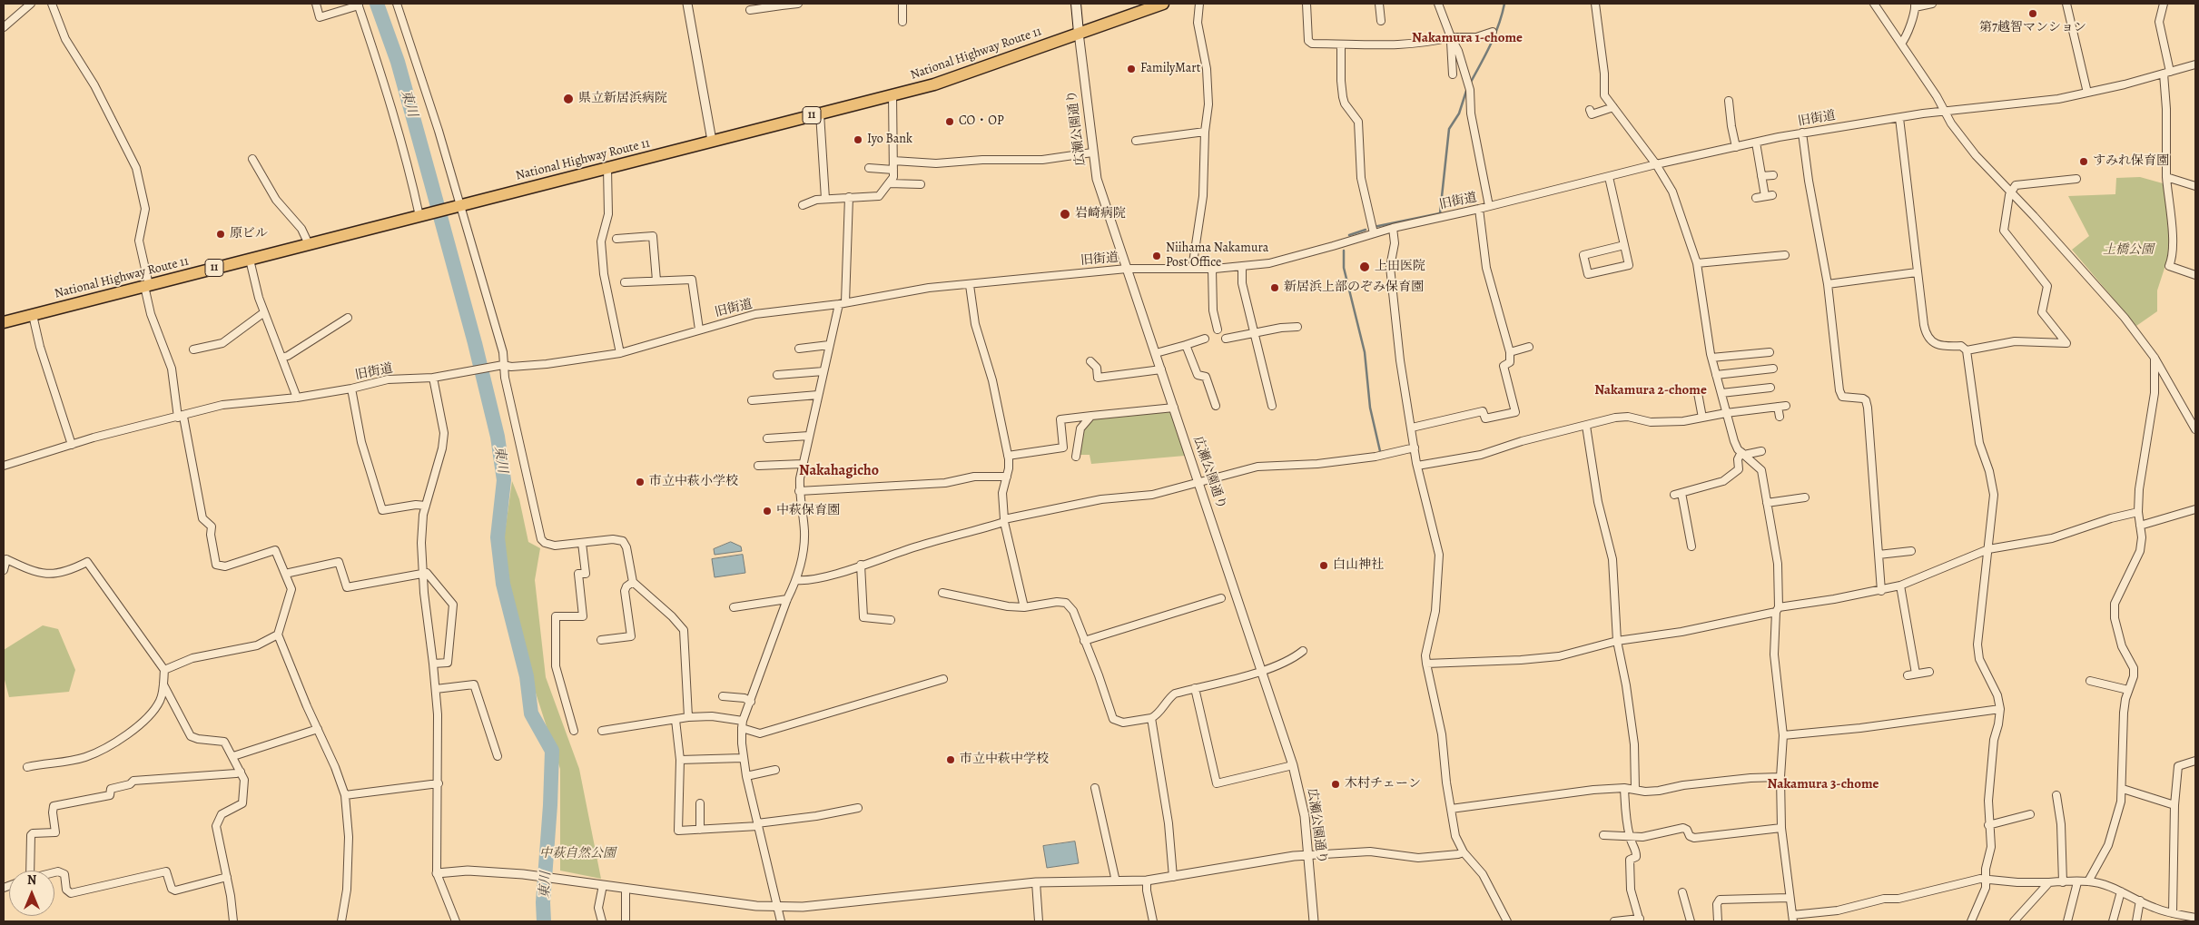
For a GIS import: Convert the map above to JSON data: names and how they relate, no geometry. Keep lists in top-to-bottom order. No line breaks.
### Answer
{"streets":{"highway":["National Highway Route 11","11"],"street":["旧街道","広瀬公園通り"]},"crossings":[["National Highway Route 11","広瀬公園通り"],["旧街道","広瀬公園通り"]],"districts":["Nakamura 1-chome","Nakamura 2-chome","Nakahagicho","Nakamura 3-chome"],"water":["東川"],"parks":["土橋公園","中萩自然公園"],"places":["第7越智マンション","FamilyMart","県立新居浜病院","CO・OP","Iyo Bank","すみれ保育園","岩崎病院","原ビル","Niihama Nakamura Post Office","上田医院","新居浜上部のぞみ保育園","市立中萩小学校","中萩保育園","白山神社","市立中萩中学校","木村チェーン"],"north":"top"}
